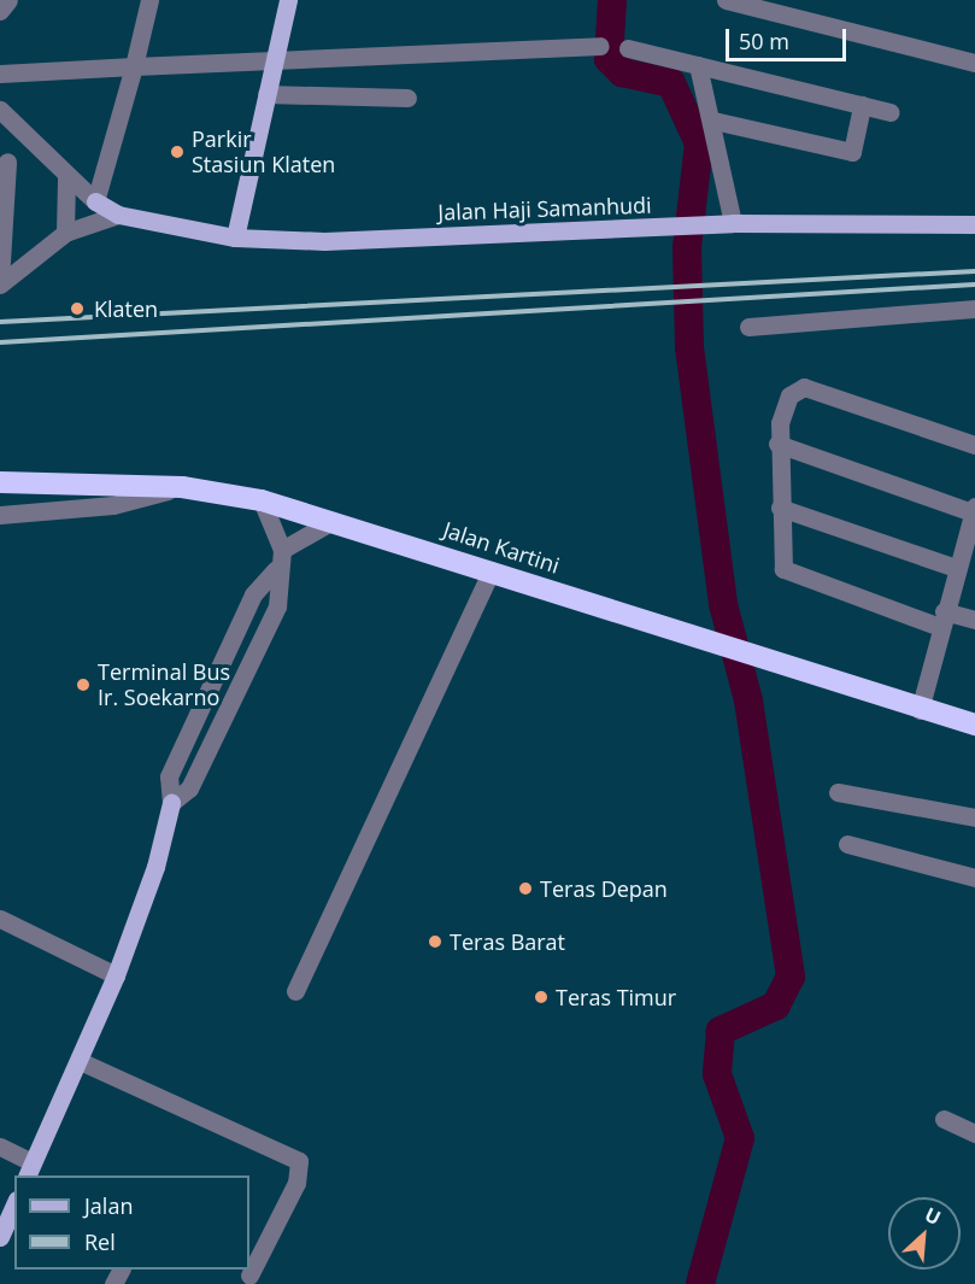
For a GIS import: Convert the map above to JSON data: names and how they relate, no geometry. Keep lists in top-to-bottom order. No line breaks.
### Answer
{"streets":{"highway":["Jalan Kartini"],"main road":["Jalan Haji Samanhudi"]},"places":["Parkir Stasiun Klaten","Klaten","Terminal Bus Ir. Soekarno","Teras Depan","Teras Barat","Teras Timur"],"legend":["Jalan","Rel"],"scale_bar":"50 m","north":"top right"}
